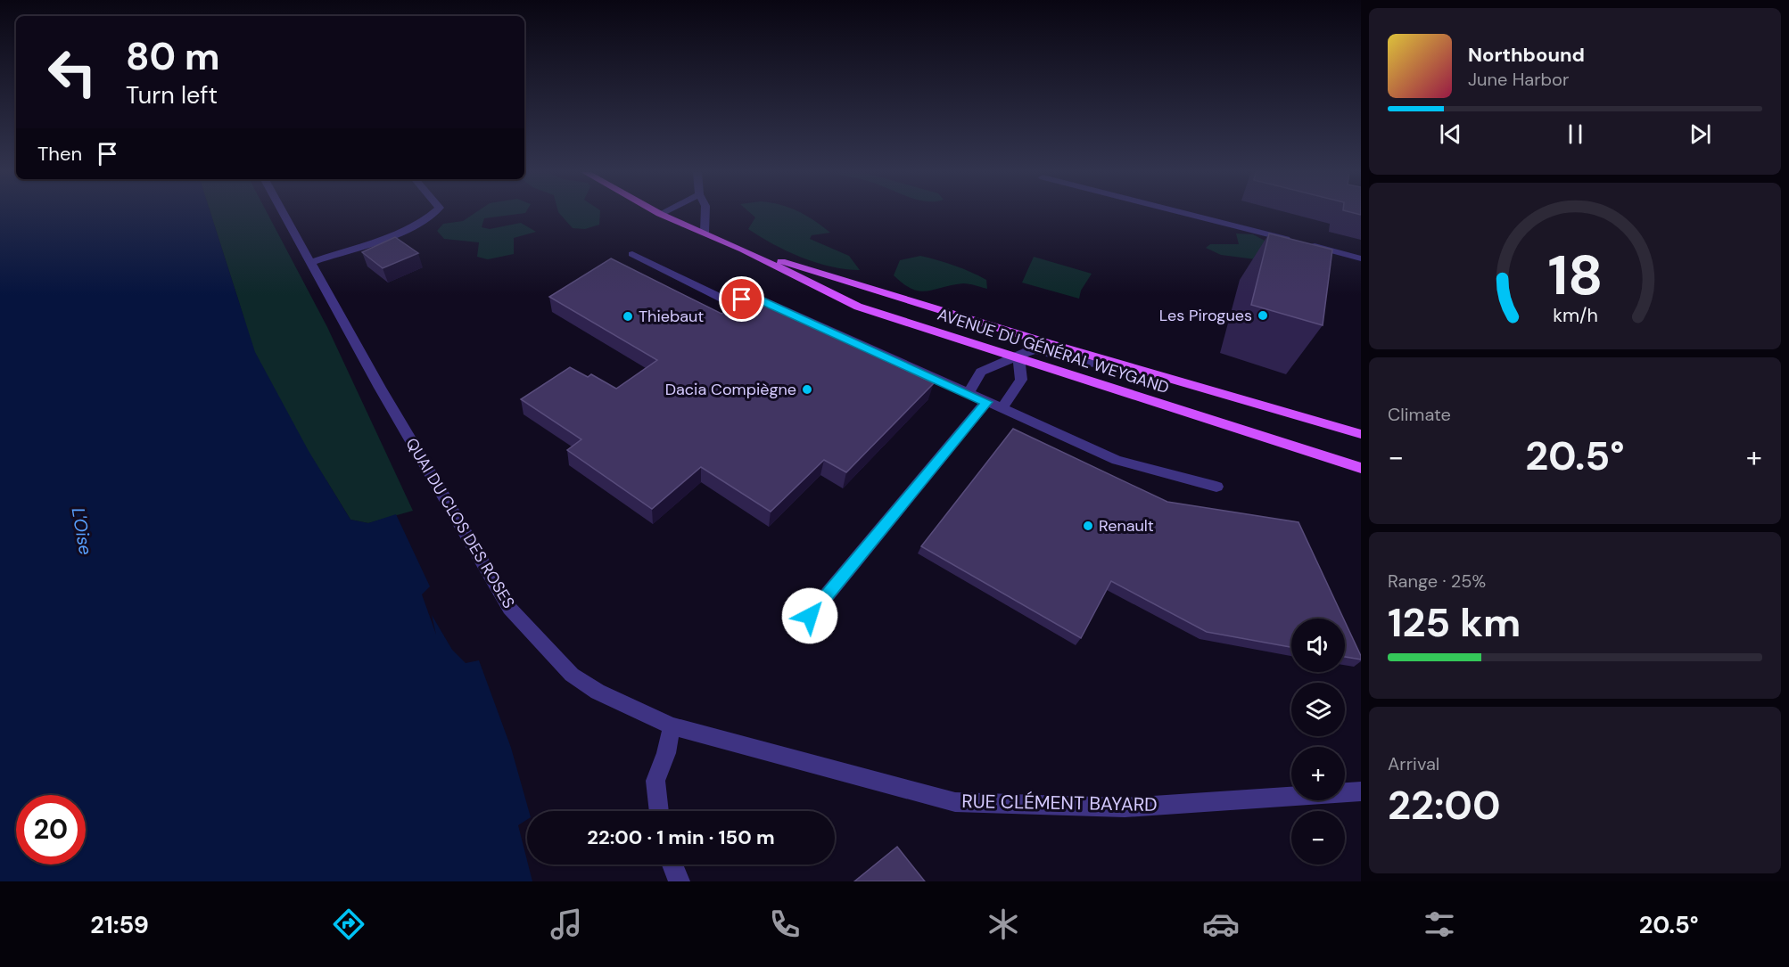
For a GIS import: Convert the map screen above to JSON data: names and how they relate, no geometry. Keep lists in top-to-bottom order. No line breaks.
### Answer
{"streets":{"main road":["AVENUE DU GÉNÉRAL WEYGAND"],"street":["QUAI DU CLOS DES ROSES","RUE CLÉMENT BAYARD"]},"crossings":[["QUAI DU CLOS DES ROSES","RUE CLÉMENT BAYARD"]],"water":["L'Oise"],"places":["Les Pirogues","Thiebaut","Dacia Compiègne","Renault"],"page":{"turn":["80 m","Turn left"],"song":["Northbound","June Harbor"],"then":"Then","tile":["Climate",["Range · 25%","125 km"],["Arrival","22:00"]],"heat":["−","20.5°","+"],"map_buttons":["+","−"],"limit":"20","trip":"22:00 · 1 min · 150 m","tabs":["21:59","20.5°"],"gauge":["18","km/h"]}}
